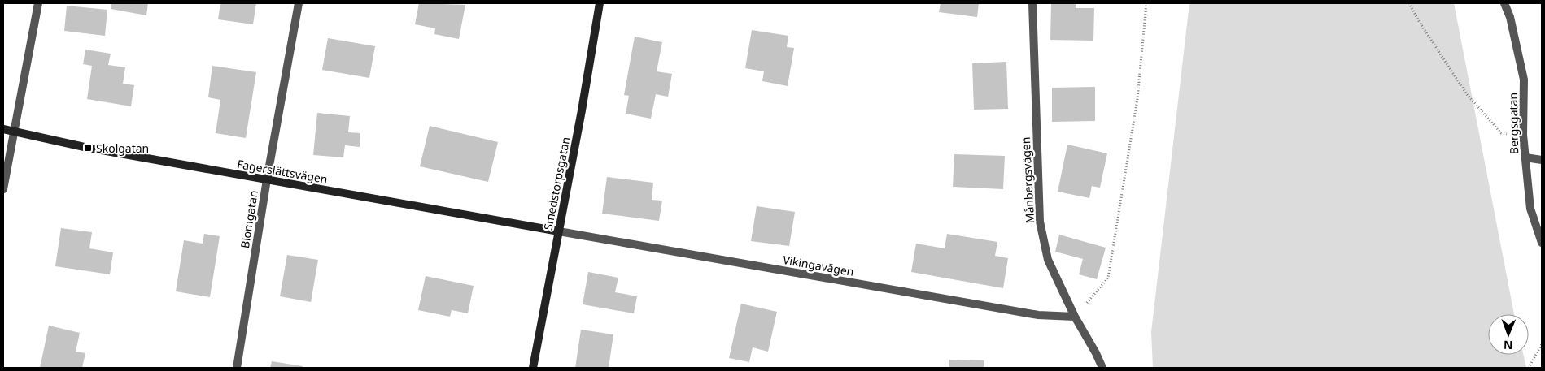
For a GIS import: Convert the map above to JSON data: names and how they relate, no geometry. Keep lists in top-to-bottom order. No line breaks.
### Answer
{"streets":{"street":["Bergsgatan","Fagerslättsvägen","Månbergsvägen","Smedstorpsgatan","Blomgatan","Vikingavägen"]},"crossings":[["Fagerslättsvägen","Smedstorpsgatan"],["Fagerslättsvägen","Blomgatan"],["Fagerslättsvägen","Vikingavägen"],["Månbergsvägen","Vikingavägen"],["Smedstorpsgatan","Vikingavägen"]],"places":{"transit":["Skolgatan"]},"north":"bottom"}
